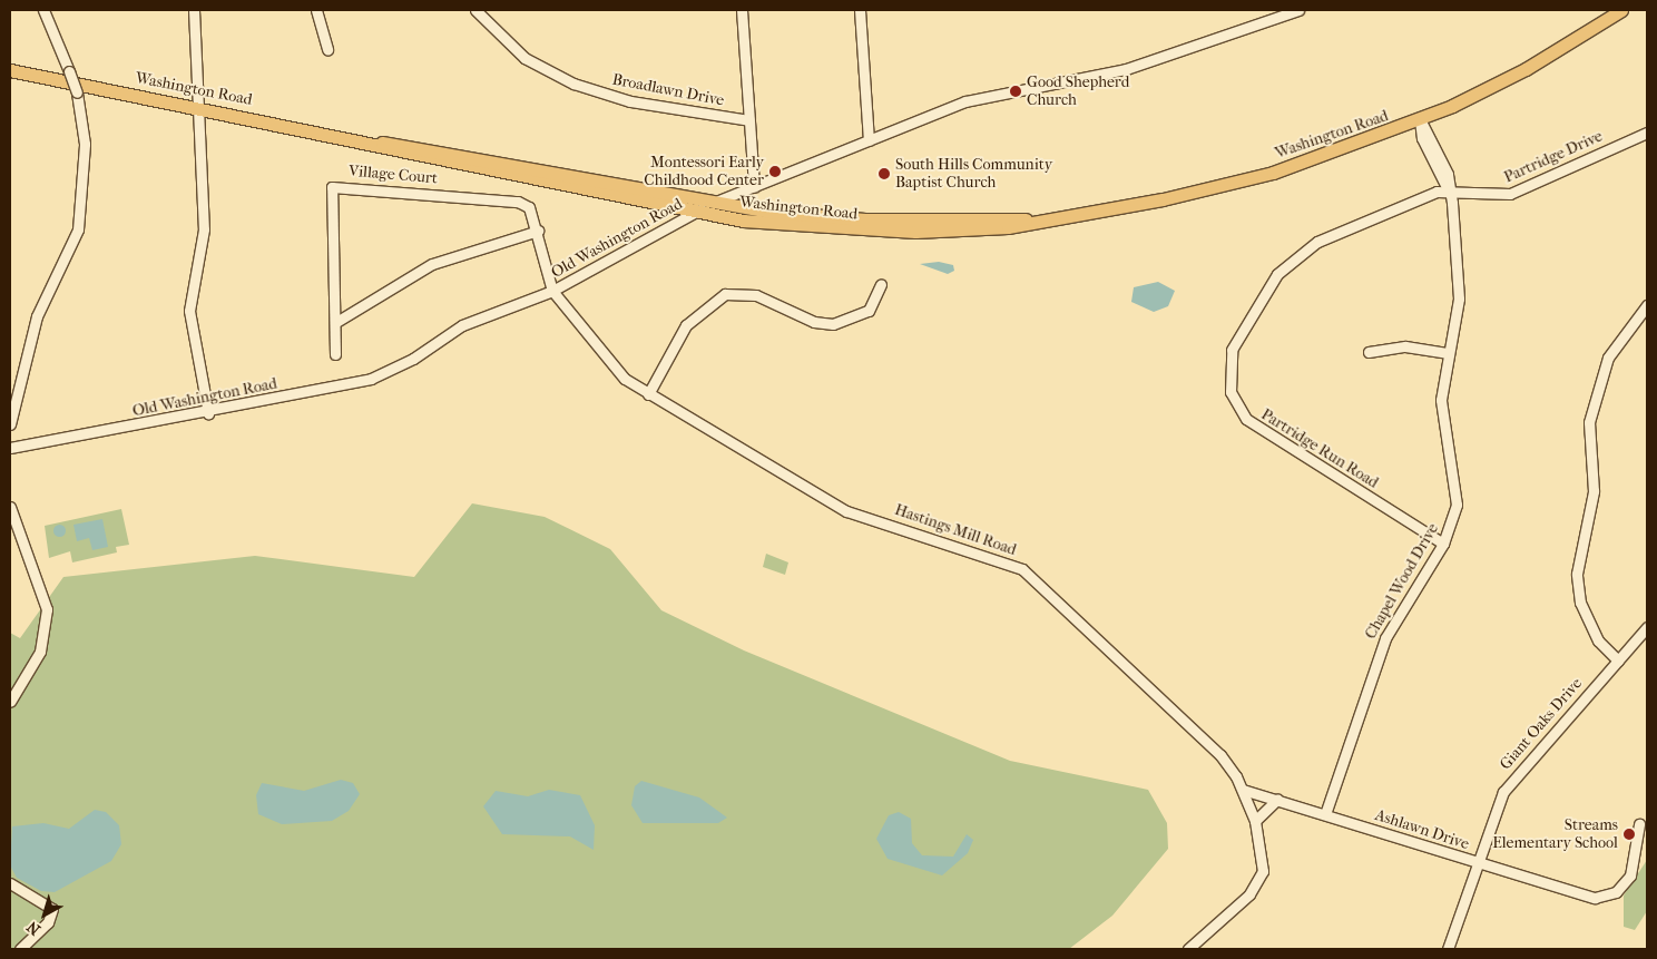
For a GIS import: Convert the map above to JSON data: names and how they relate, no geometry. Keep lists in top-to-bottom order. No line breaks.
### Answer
{"streets":{"main road":["Washington Road"],"street":["Broadlawn Drive","Partridge Drive","Village Court","Old Washington Road","Partridge Run Road","Hastings Mill Road","Chapel Wood Drive","Giant Oaks Drive","Ashlawn Drive"]},"crossings":[["Washington Road","Old Washington Road"],["Washington Road","Chapel Wood Drive"],["Partridge Drive","Partridge Run Road"],["Partridge Drive","Chapel Wood Drive"],["Village Court","Old Washington Road"],["Village Court","Hastings Mill Road"],["Old Washington Road","Hastings Mill Road"],["Partridge Run Road","Chapel Wood Drive"],["Hastings Mill Road","Ashlawn Drive"],["Chapel Wood Drive","Ashlawn Drive"],["Giant Oaks Drive","Ashlawn Drive"]],"places":["Good Shepherd Church","Montessori Early Childhood Center","South Hills Community Baptist Church","Streams Elementary School"],"north":"bottom left"}
